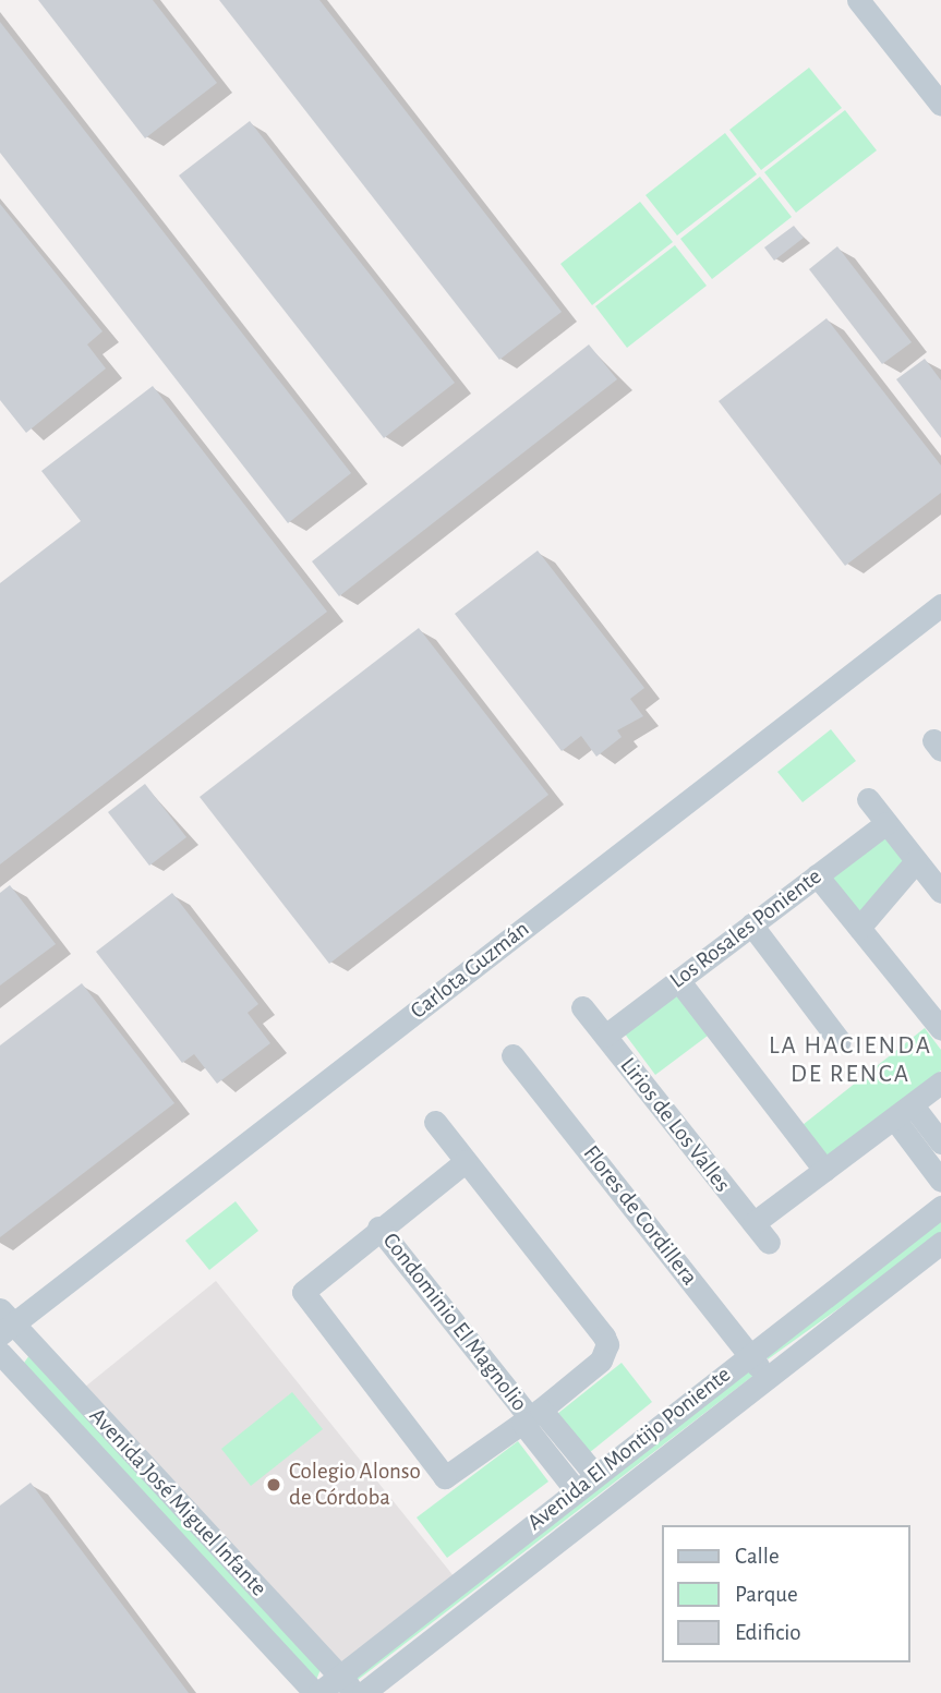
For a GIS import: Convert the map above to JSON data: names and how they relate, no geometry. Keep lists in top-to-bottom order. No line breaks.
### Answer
{"streets":{"street":["Los Rosales Poniente","Carlota Guzmán","Lirios de Los Valles","Flores de Cordillera","Condominio El Magnolio","Avenida El Montijo Poniente","Avenida José Miguel Infante"]},"crossings":[["Los Rosales Poniente","Lirios de Los Valles"],["Carlota Guzmán","Avenida José Miguel Infante"],["Flores de Cordillera","Avenida El Montijo Poniente"],["Condominio El Magnolio","Avenida El Montijo Poniente"],["Avenida El Montijo Poniente","Avenida José Miguel Infante"]],"districts":["LA HACIENDA DE RENCA"],"places":["Colegio Alonso de Córdoba"],"legend":["Calle","Parque","Edificio"]}
